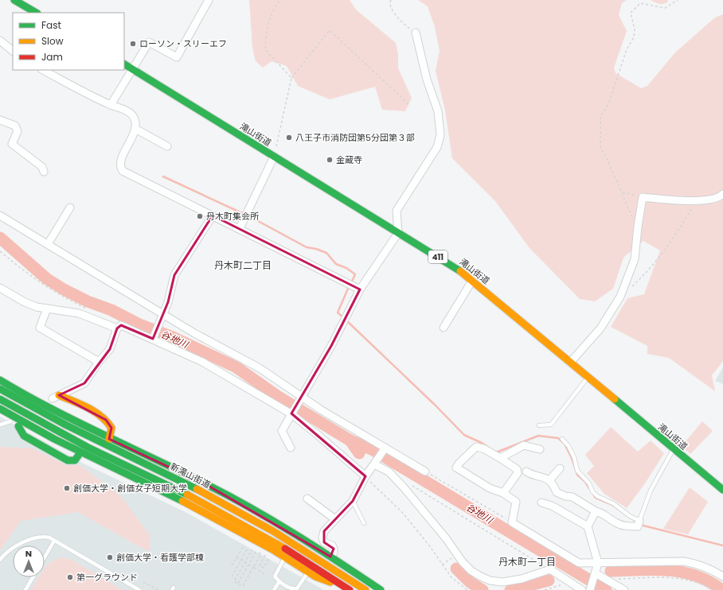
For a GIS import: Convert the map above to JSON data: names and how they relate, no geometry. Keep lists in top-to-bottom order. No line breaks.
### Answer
{"streets":{"main road":["滝山街道","411","新滝山街道"]},"districts":["丹木町二丁目","丹木町一丁目"],"water":["谷地川"],"places":["ローソン・スリーエフ","八王子市消防団第5分団第３部","金蔵寺","丹木町集会所","創価大学・創価女子短期大学","創価大学・看護学部棟","第一グラウンド"],"legend":["Fast","Slow","Jam"],"north":"top"}
